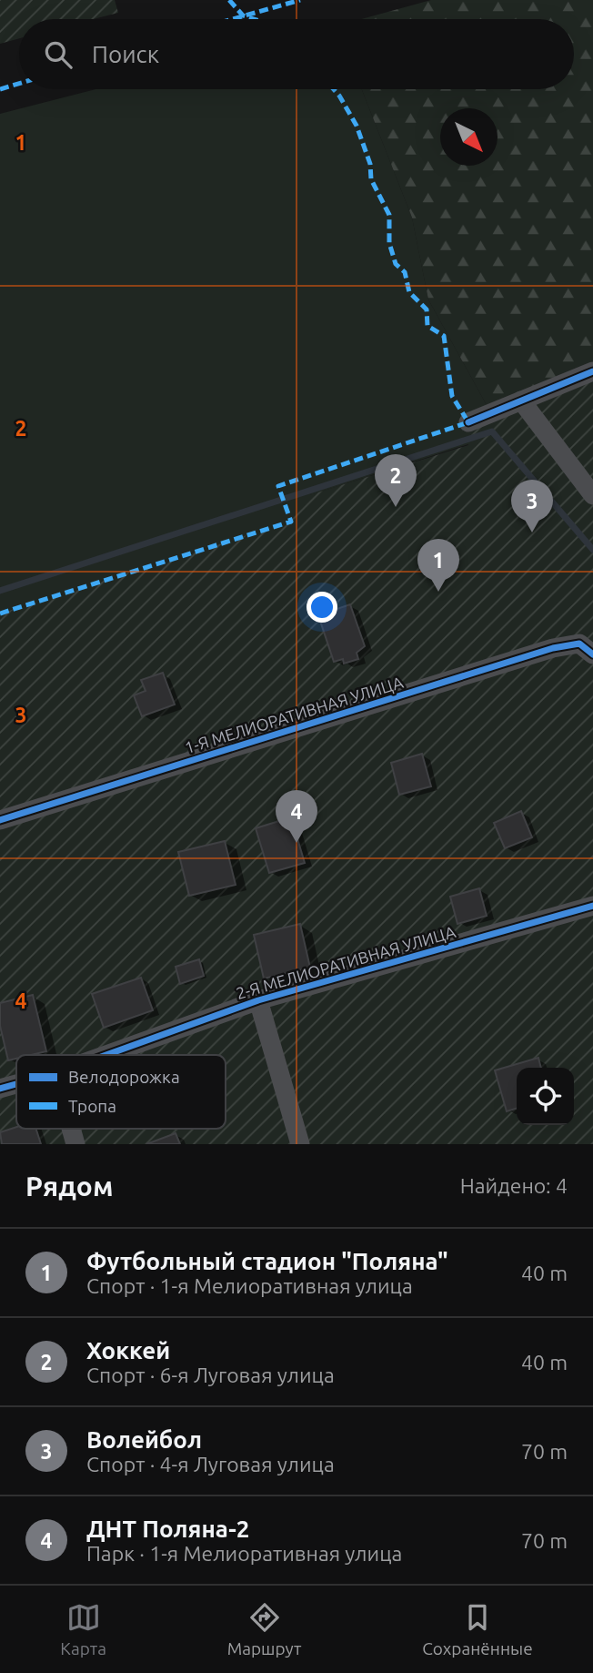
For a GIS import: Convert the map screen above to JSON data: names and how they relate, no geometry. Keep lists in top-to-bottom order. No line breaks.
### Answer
{"streets":{"street":["1-Я МЕЛИОРАТИВНАЯ УЛИЦА","2-Я МЕЛИОРАТИВНАЯ УЛИЦА"]},"legend":["Велодорожка","Тропа"],"north":"bottom right","page":{"search":"Поиск","pins":["2","3","1","4"],"heading":["Рядом","Найдено: 4"],"list":[{"mark":"1","name":"Футбольный стадион \"Поляна\"","note":"Спорт · 1-я Мелиоративная улица","value":"40 m"},{"mark":"2","name":"Хоккей","note":"Спорт · 6-я Луговая улица","value":"40 m"},{"mark":"3","name":"Волейбол","note":"Спорт · 4-я Луговая улица","value":"70 m"},{"mark":"4","name":"ДНТ Поляна-2","note":"Парк · 1-я Мелиоративная улица","value":"70 m"}],"nav":["Карта","Маршрут","Сохранённые"]},"grid":{"rows":["1","2","3","4"]}}
